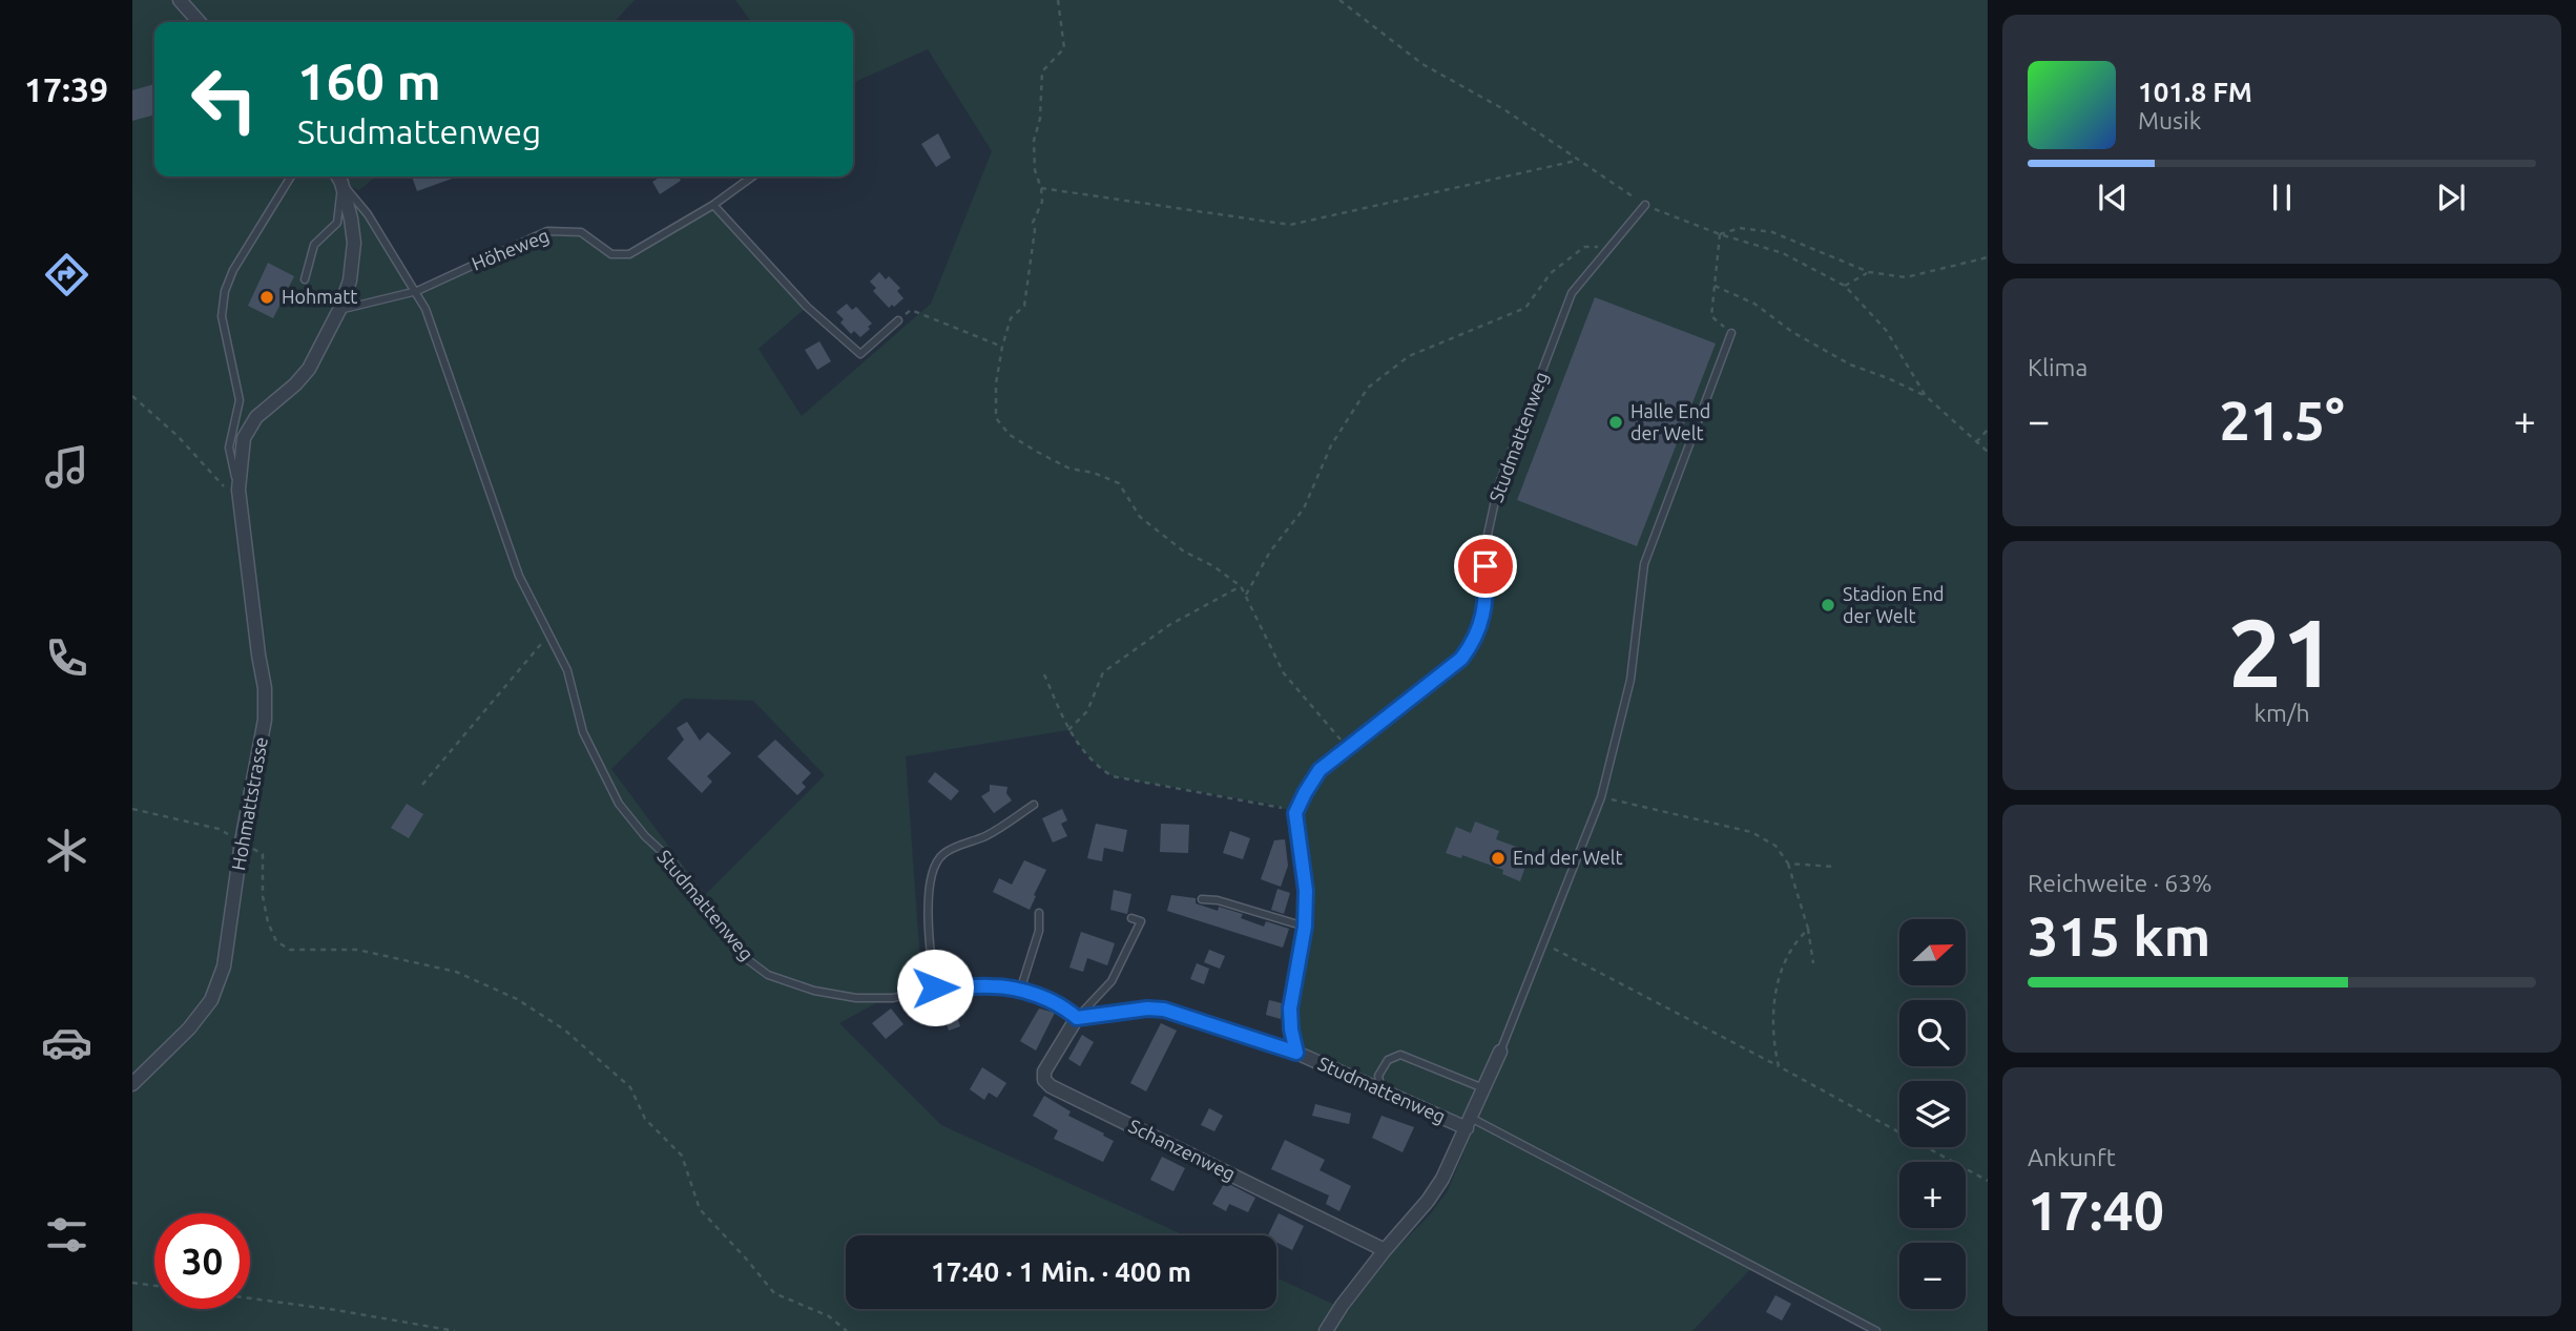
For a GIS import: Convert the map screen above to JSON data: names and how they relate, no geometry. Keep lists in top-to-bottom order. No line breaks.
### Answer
{"streets":{"street":["Studmattenweg","Hohmattstrasse","Schanzenweg"],"lane":["Höheweg"]},"crossings":[["Höheweg","Studmattenweg"],["Höheweg","Hohmattstrasse"],["Studmattenweg","Hohmattstrasse"],["Studmattenweg","Schanzenweg"]],"places":["Hohmatt","Halle End der Welt","Stadion End der Welt","End der Welt"],"north":"right","page":{"tabs":"17:39","turn":["160 m","Studmattenweg"],"song":["101.8 FM","Musik"],"tile":["Klima",["21","km/h"],["Reichweite · 63%","315 km"],["Ankunft","17:40"]],"heat":["−","21.5°","+"],"map_buttons":["+","−"],"limit":"30","trip":"17:40 · 1 Min. · 400 m"}}
